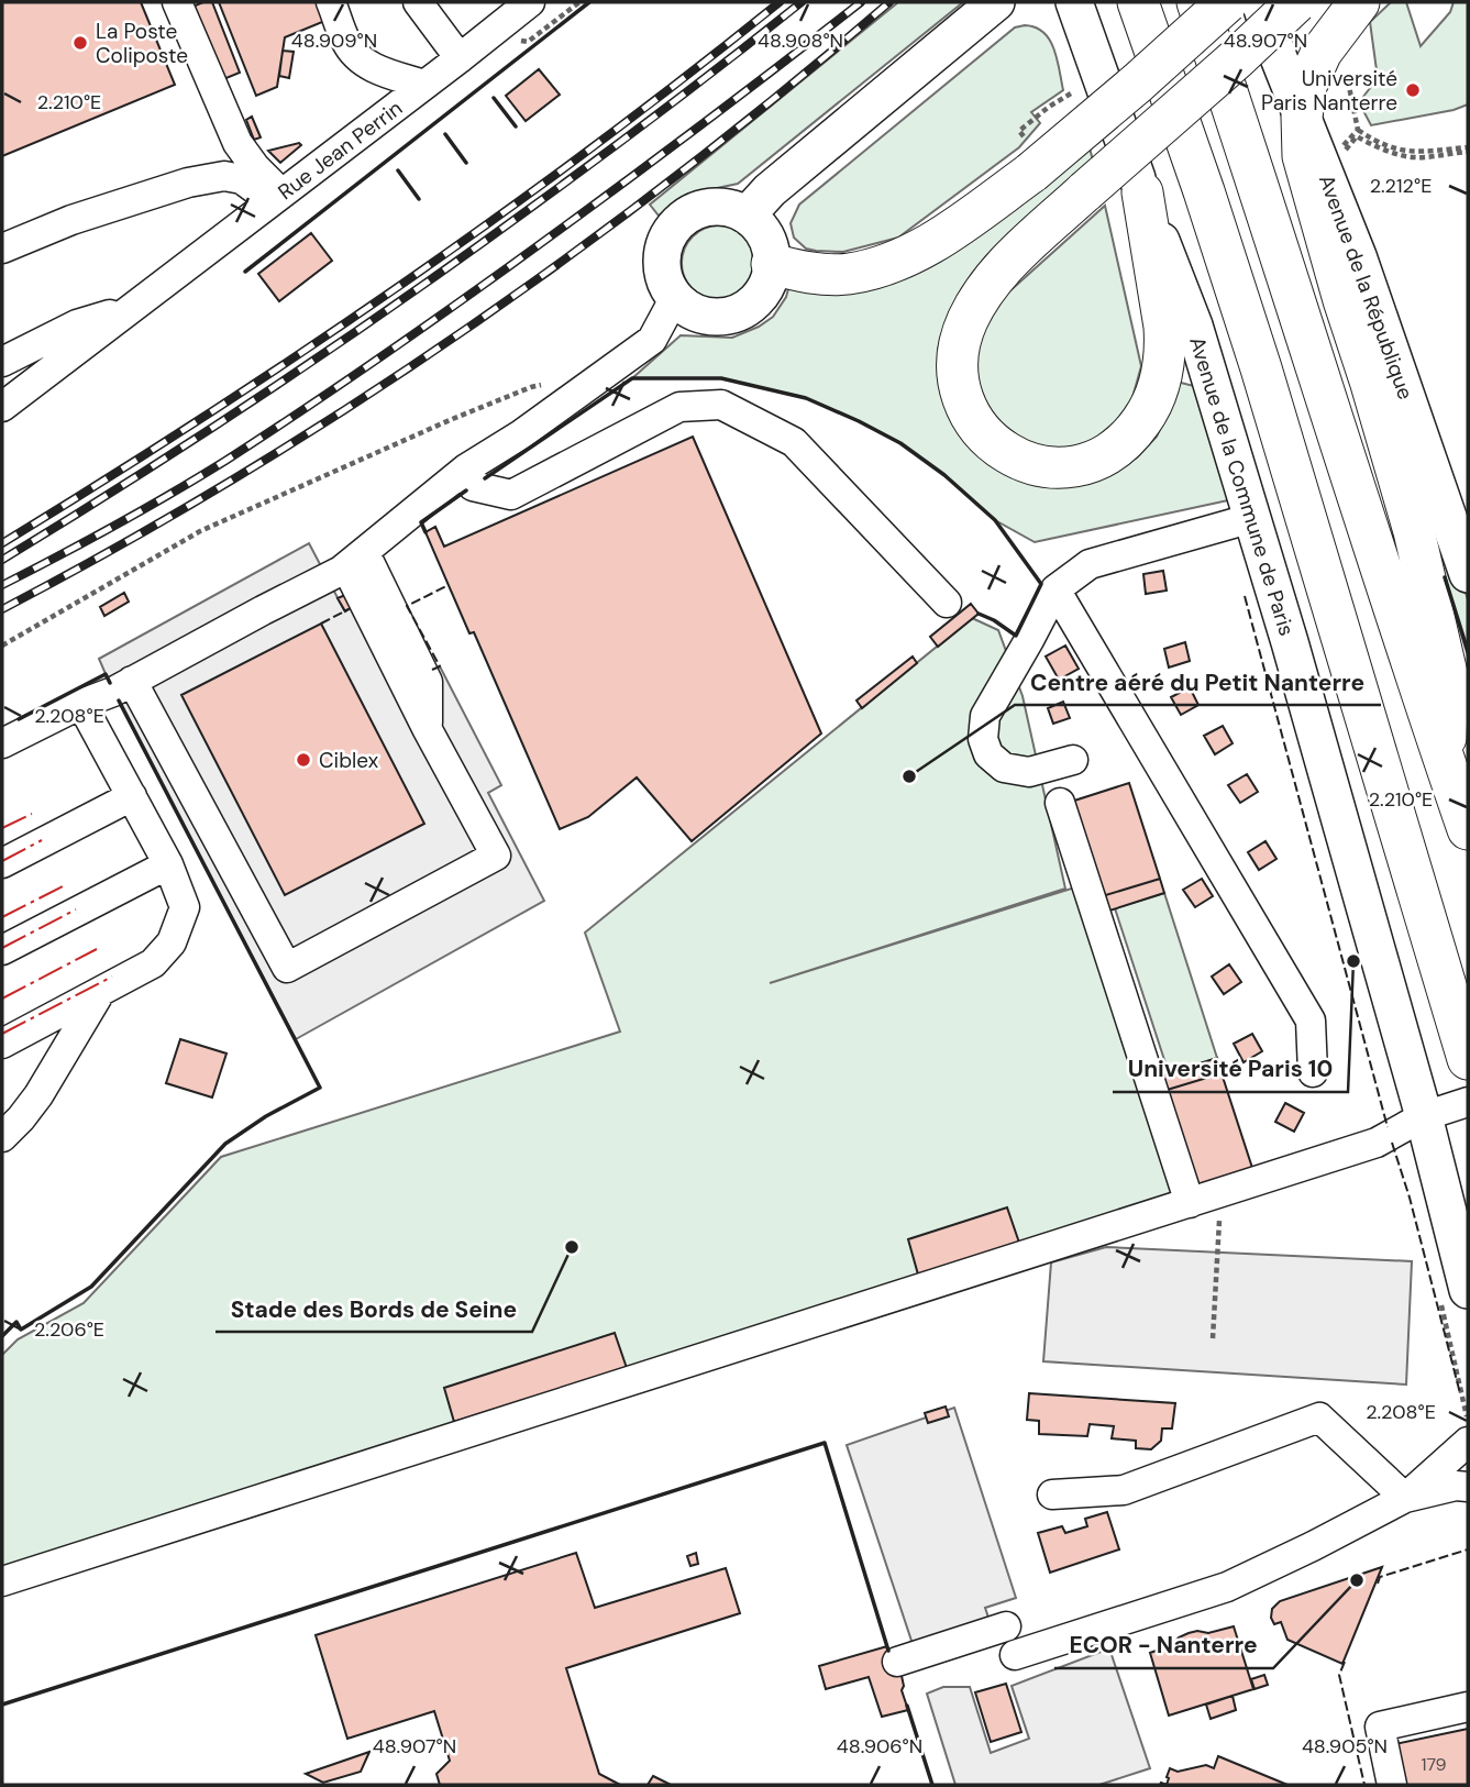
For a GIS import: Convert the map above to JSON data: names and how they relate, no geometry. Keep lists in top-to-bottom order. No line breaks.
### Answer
{"streets":{"main road":["Avenue de la République","Avenue de la Commune de Paris"],"street":["Rue Jean Perrin"]},"places":["La Poste Coliposte","Université Paris Nanterre","Ciblex","Centre aéré du Petit Nanterre","Université Paris 10","Stade des Bords de Seine","ECOR - Nanterre"],"house_numbers":["179"],"coordinates":["48.909°N","48.908°N","48.907°N","2.210°E","2.212°E","2.208°E","2.206°E","48.906°N","48.905°N"]}
